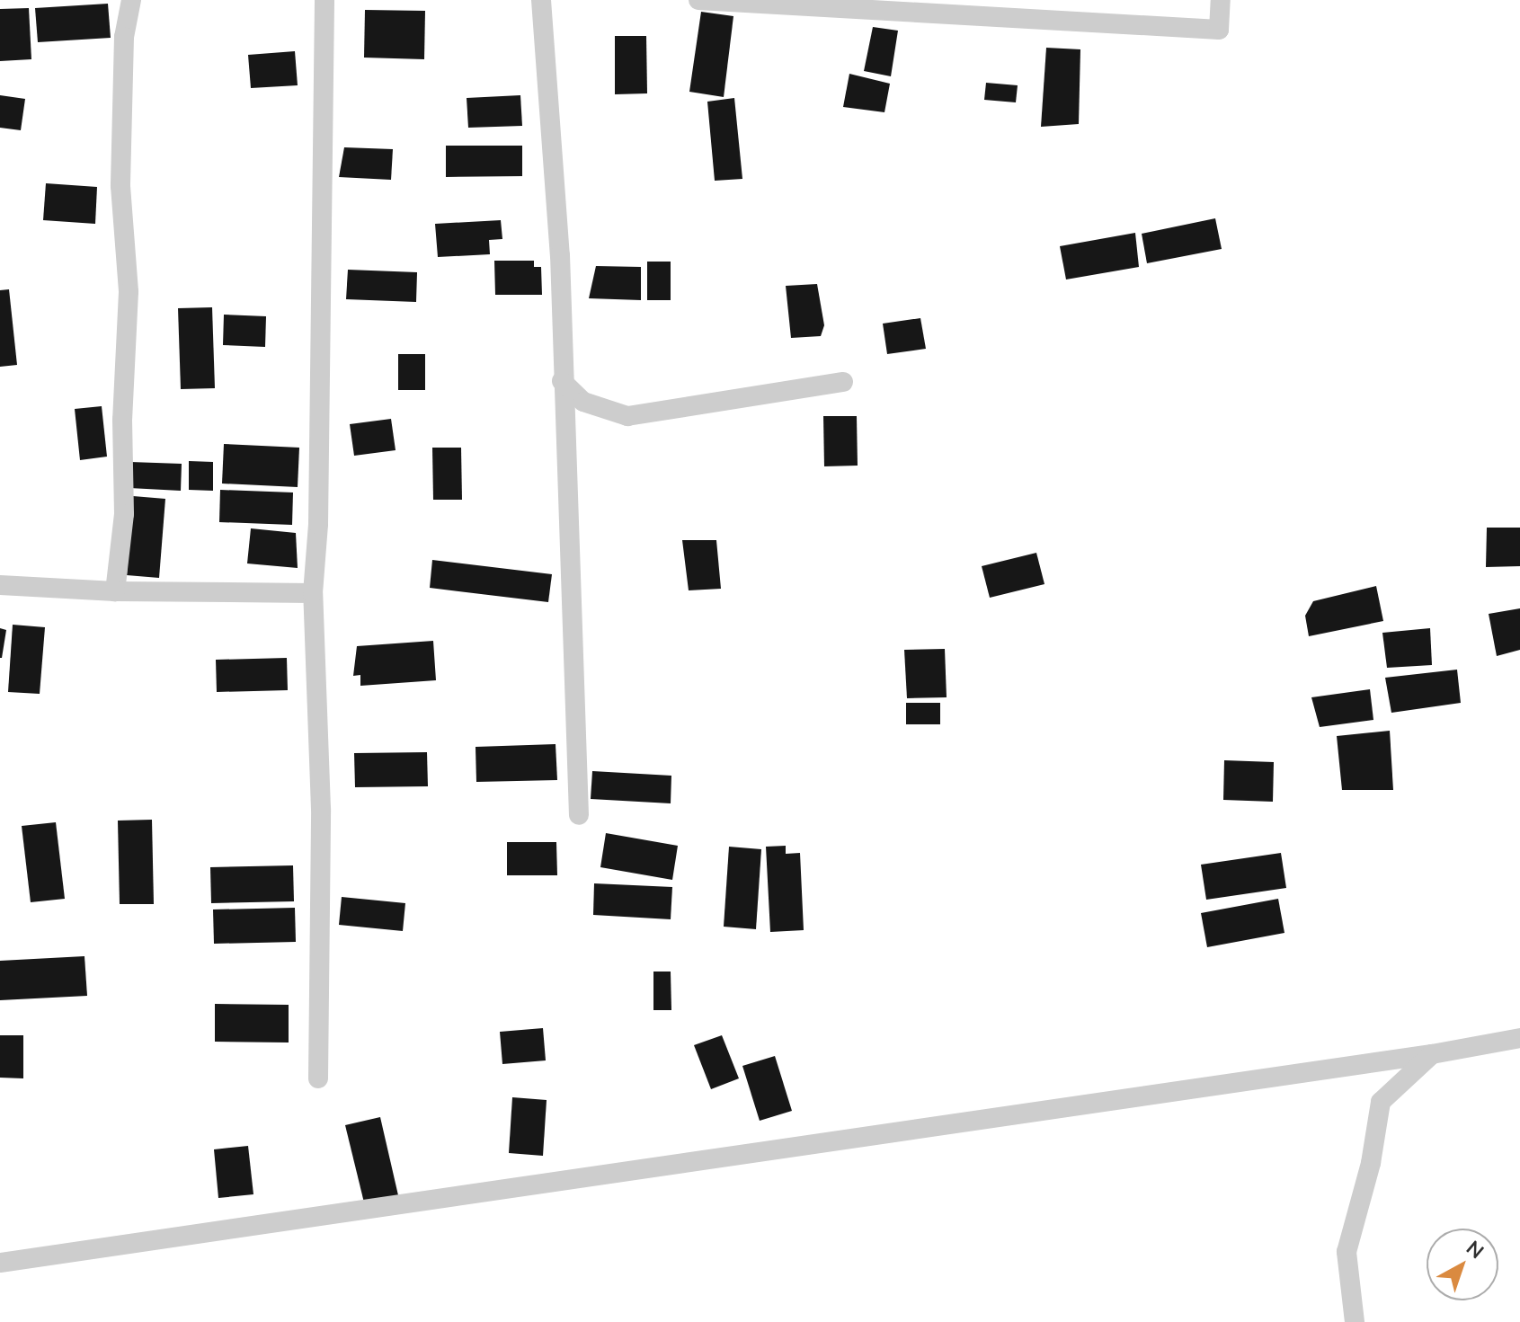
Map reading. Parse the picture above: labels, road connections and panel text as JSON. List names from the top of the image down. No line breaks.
{"north":"top right"}
